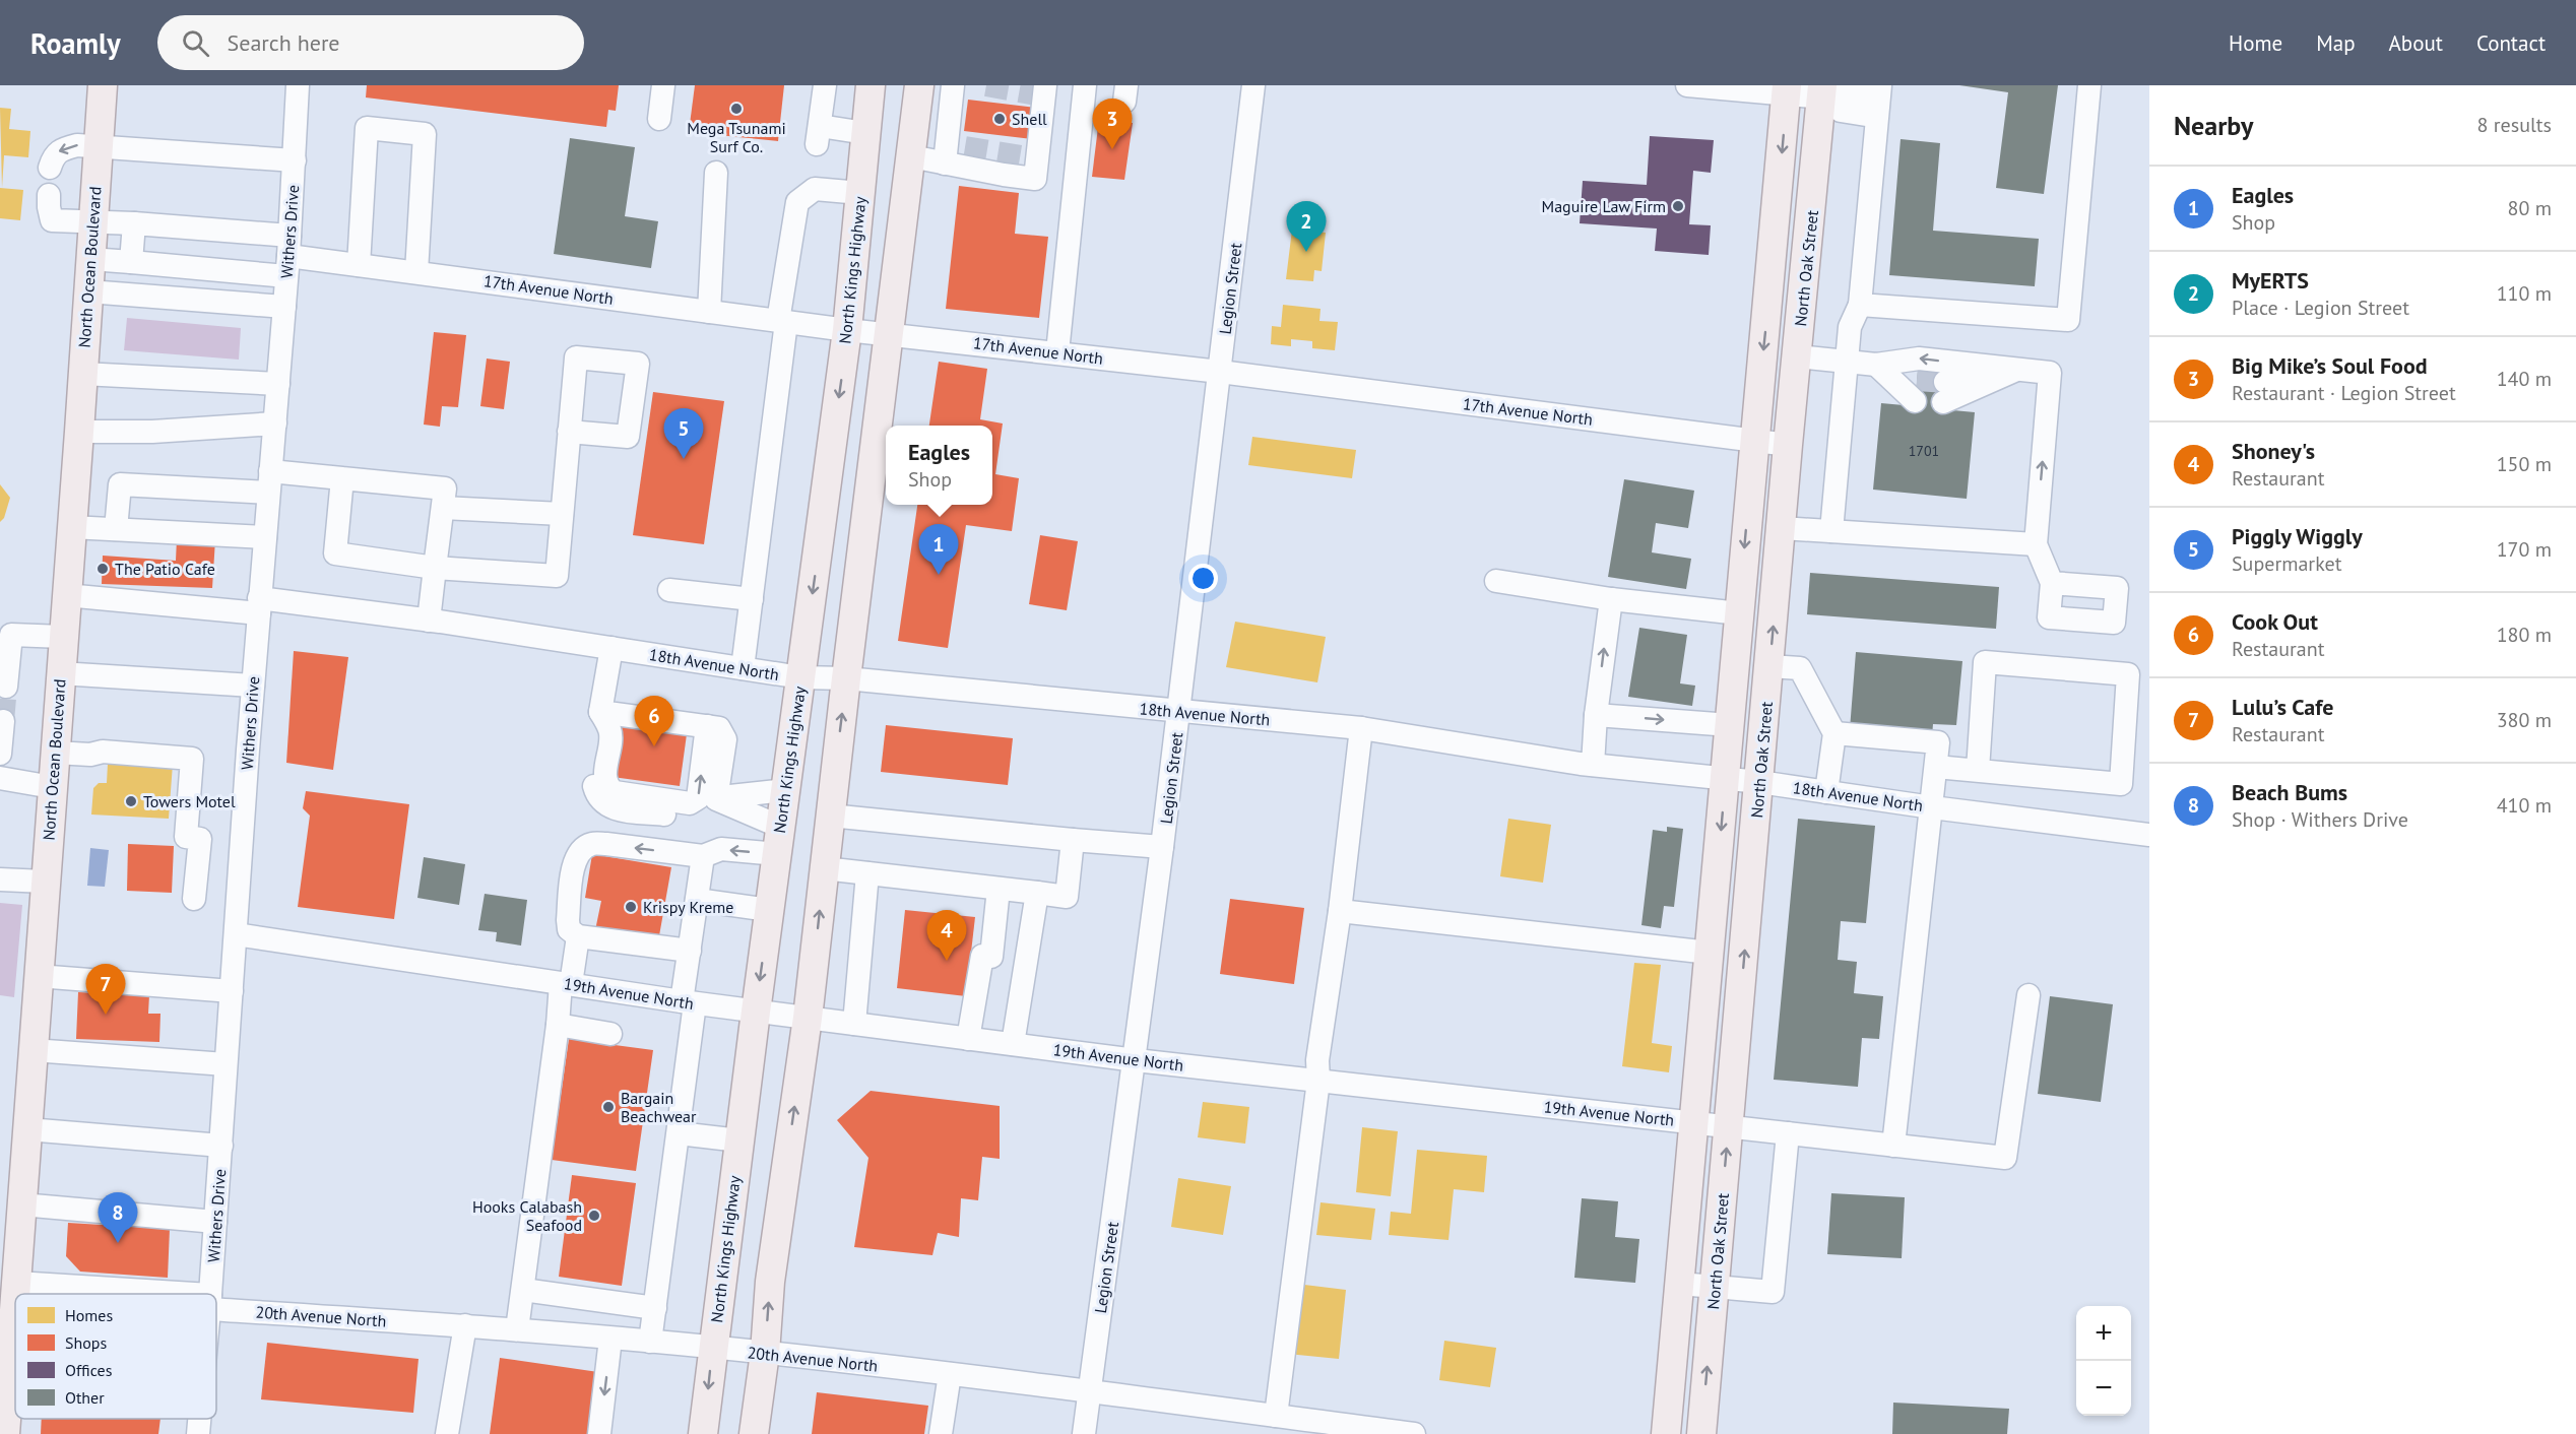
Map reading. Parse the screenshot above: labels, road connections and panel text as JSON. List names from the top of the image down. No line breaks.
{"streets":{"main road":["North Ocean Boulevard","North Oak Street","North Kings Highway"],"street":["Withers Drive","Legion Street","17th Avenue North","18th Avenue North","19th Avenue North","20th Avenue North"]},"crossings":[["Withers Drive","17th Avenue North"],["Withers Drive","18th Avenue North"],["Withers Drive","19th Avenue North"],["North Ocean Boulevard","18th Avenue North"],["North Ocean Boulevard","20th Avenue North"],["North Oak Street","17th Avenue North"],["North Oak Street","18th Avenue North"],["North Oak Street","19th Avenue North"],["North Kings Highway","17th Avenue North"],["North Kings Highway","18th Avenue North"],["North Kings Highway","19th Avenue North"],["North Kings Highway","20th Avenue North"],["Legion Street","17th Avenue North"],["Legion Street","18th Avenue North"],["Legion Street","19th Avenue North"],["Legion Street","20th Avenue North"]],"places":["Mega Tsunami Surf Co.","Shell","Maguire Law Firm","The Patio Cafe","Towers Motel","Krispy Kreme","Bargain Beachwear","Hooks Calabash Seafood"],"house_numbers":["1701"],"legend":["Homes","Shops","Offices","Other"],"page":{"header":"Roamly","search":"Search here","nav":["Home","Map","About","Contact"],"heading":["Nearby","8 results"],"pins":["3","2","5","1","6","4","7","8"],"list":[{"mark":"1","name":"Eagles","note":"Shop","value":"80 m"},{"mark":"2","name":"MyERTS","note":"Place · Legion Street","value":"110 m"},{"mark":"3","name":"Big Mike’s Soul Food","note":"Restaurant · Legion Street","value":"140 m"},{"mark":"4","name":"Shoney's","note":"Restaurant","value":"150 m"},{"mark":"5","name":"Piggly Wiggly","note":"Supermarket","value":"170 m"},{"mark":"6","name":"Cook Out","note":"Restaurant","value":"180 m"},{"mark":"7","name":"Lulu’s Cafe","note":"Restaurant","value":"380 m"},{"mark":"8","name":"Beach Bums","note":"Shop · Withers Drive","value":"410 m"}],"popup":["Eagles","Shop"],"map_buttons":["+","−"]}}
